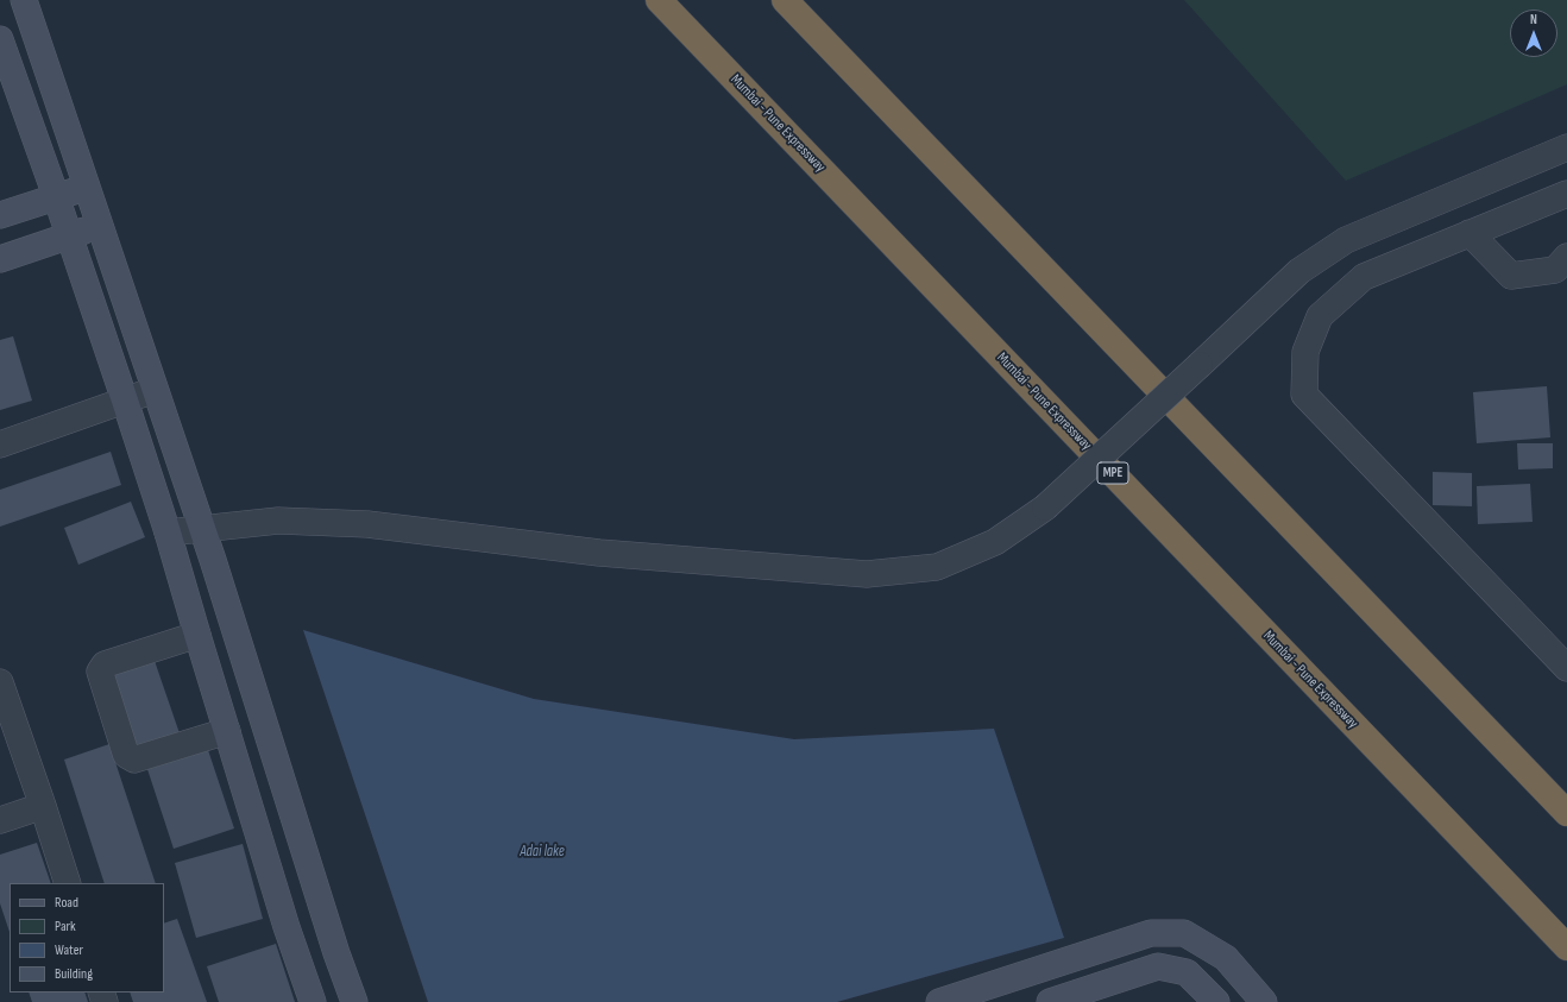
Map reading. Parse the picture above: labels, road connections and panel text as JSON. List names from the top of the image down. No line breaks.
{"streets":{"highway":["Mumbai - Pune Expressway","MPE"]},"water":["Adai lake"],"legend":["Road","Park","Water","Building"],"north":"top"}
